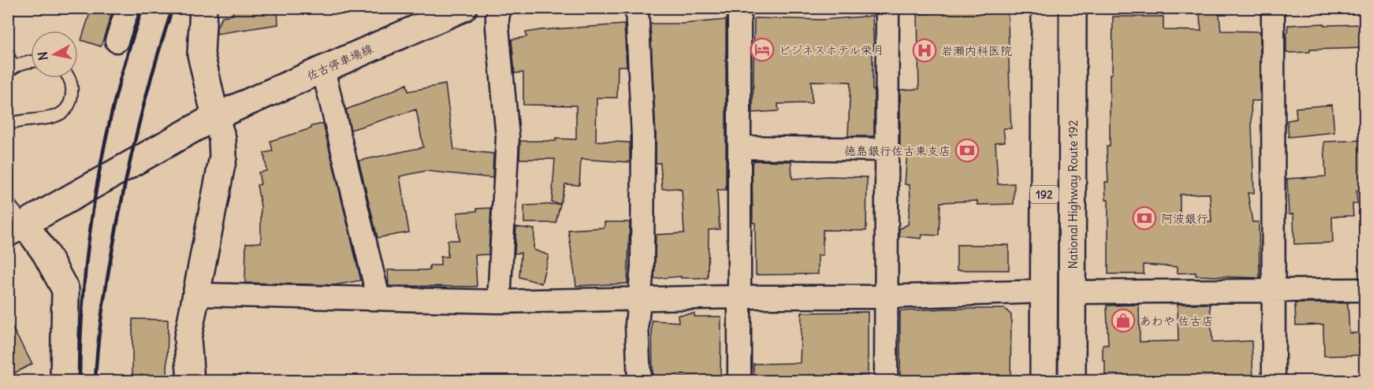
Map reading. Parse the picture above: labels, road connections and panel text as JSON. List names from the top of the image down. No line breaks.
{"streets":{"main road":["佐古停車場線","192","National Highway Route 192"]},"places":{"hotel":["ビジネスホテル栄月"],"hospital":["岩瀬内科医院"],"bank":["徳島銀行佐古東支店","阿波銀行"],"shop":["あわや 佐古店"]},"north":"left"}
